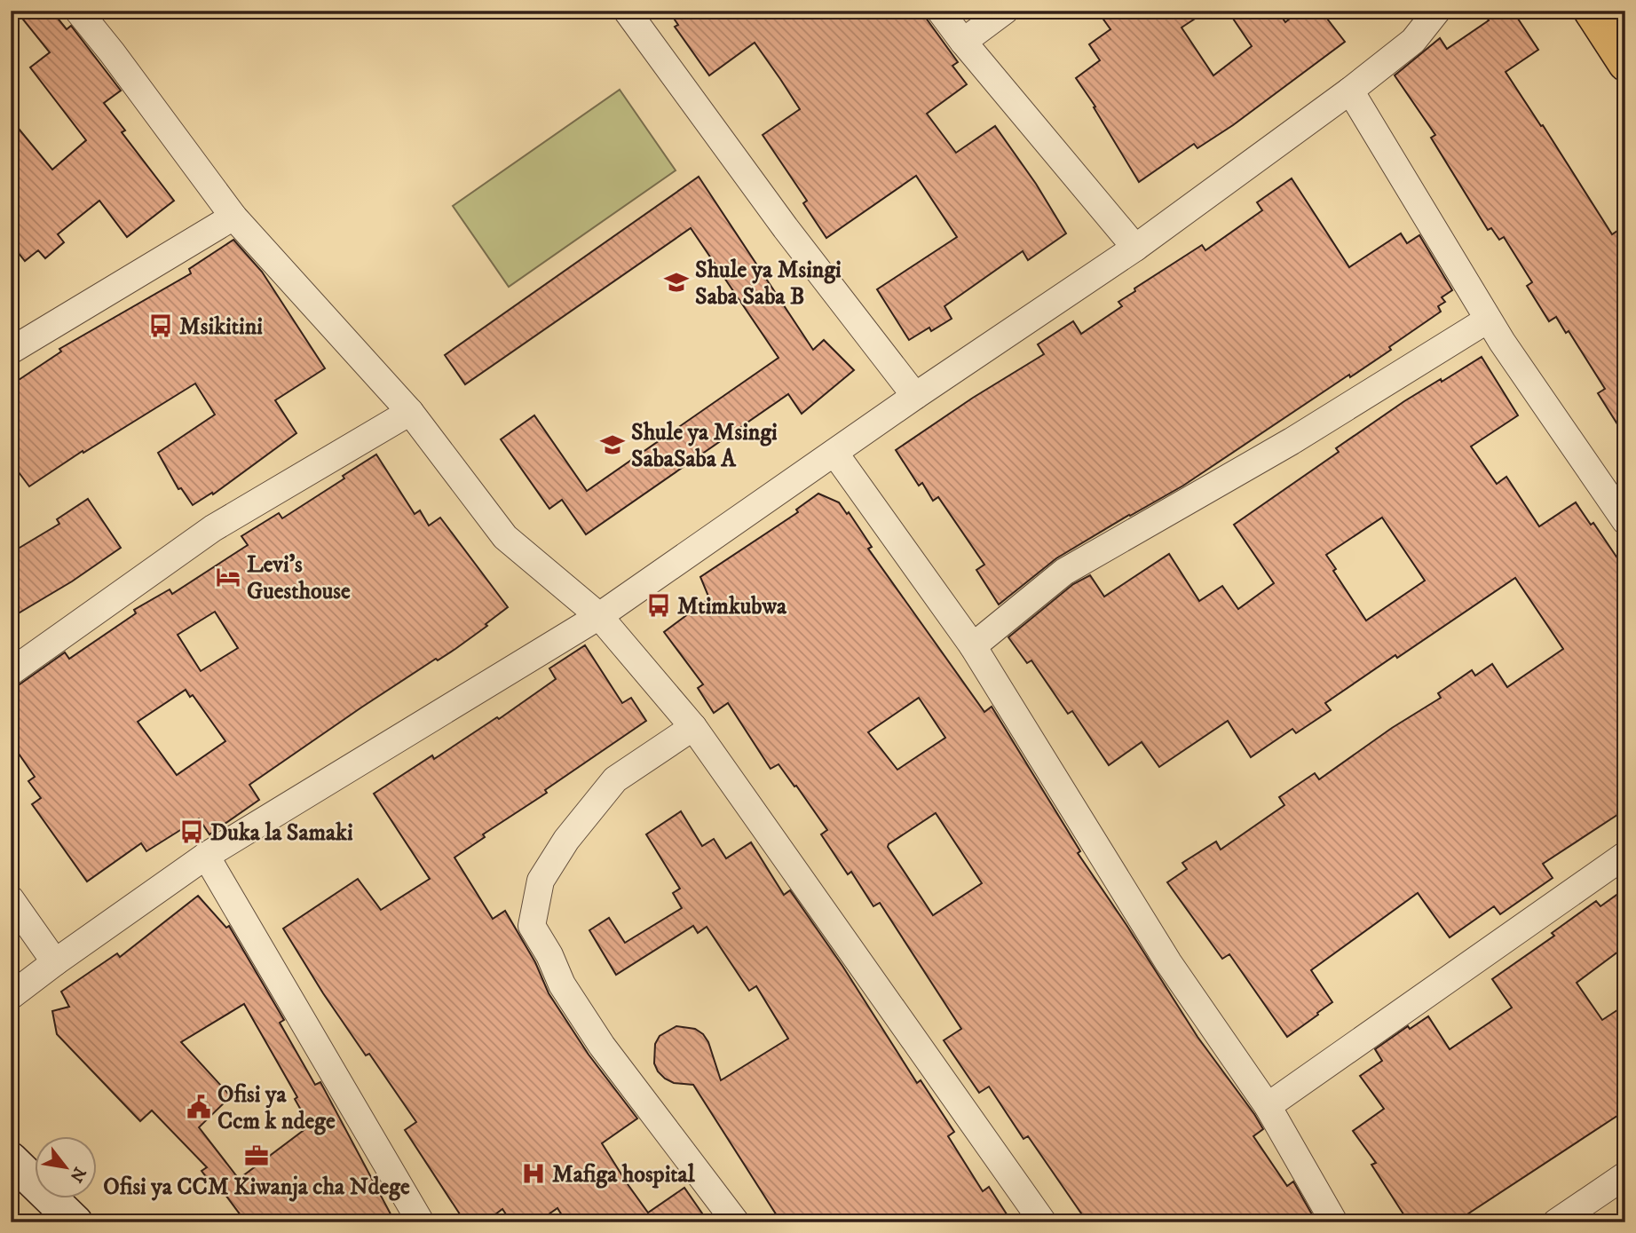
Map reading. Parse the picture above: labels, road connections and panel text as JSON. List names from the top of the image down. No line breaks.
{"places":{"school or university":["Shule ya Msingi Saba Saba B","Shule ya Msingi SabaSaba A"],"bus stop":["Msikitini","Mtimkubwa","Duka la Samaki"],"hotel":["Levi's Guesthouse"],"public building":["Ofisi ya Ccm k ndege"],"office":["Ofisi ya CCM Kiwanja cha Ndege"],"hospital":["Mafiga hospital"]},"north":"bottom right"}
